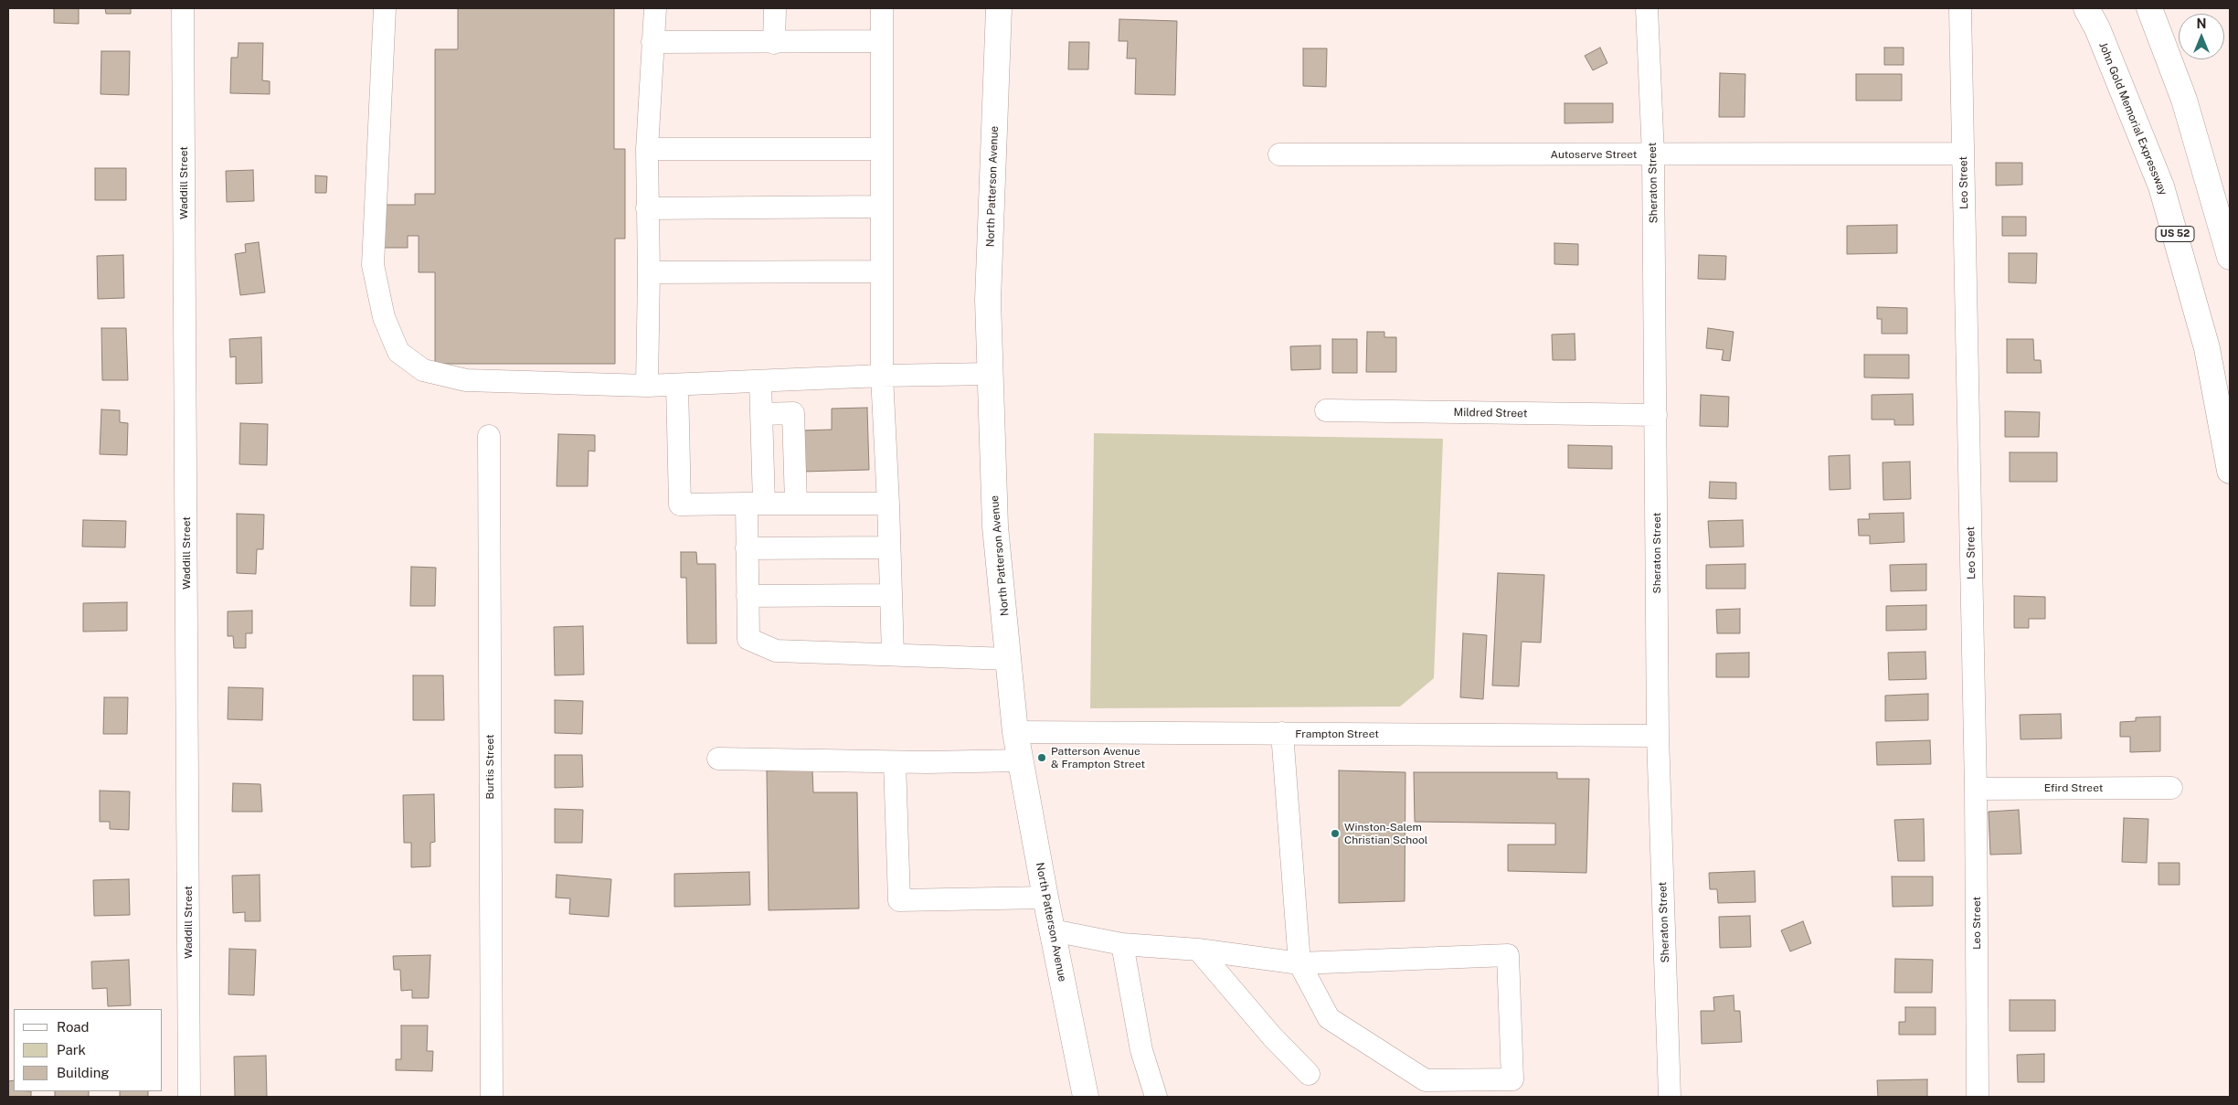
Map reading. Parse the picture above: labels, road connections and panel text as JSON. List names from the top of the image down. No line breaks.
{"streets":{"main road":["John Gold Memorial Expressway","North Patterson Avenue","US 52"],"street":["Autoserve Street","Waddill Street","Sheraton Street","Leo Street","Mildred Street","Frampton Street","Burtis Street","Efird Street"]},"crossings":[["Autoserve Street","Sheraton Street"],["Autoserve Street","Leo Street"],["Sheraton Street","Mildred Street"],["Sheraton Street","Frampton Street"],["Leo Street","Efird Street"],["North Patterson Avenue","Frampton Street"]],"places":["Patterson Avenue & Frampton Street","Winston-Salem Christian School"],"legend":["Road","Park","Building"],"north":"top"}
